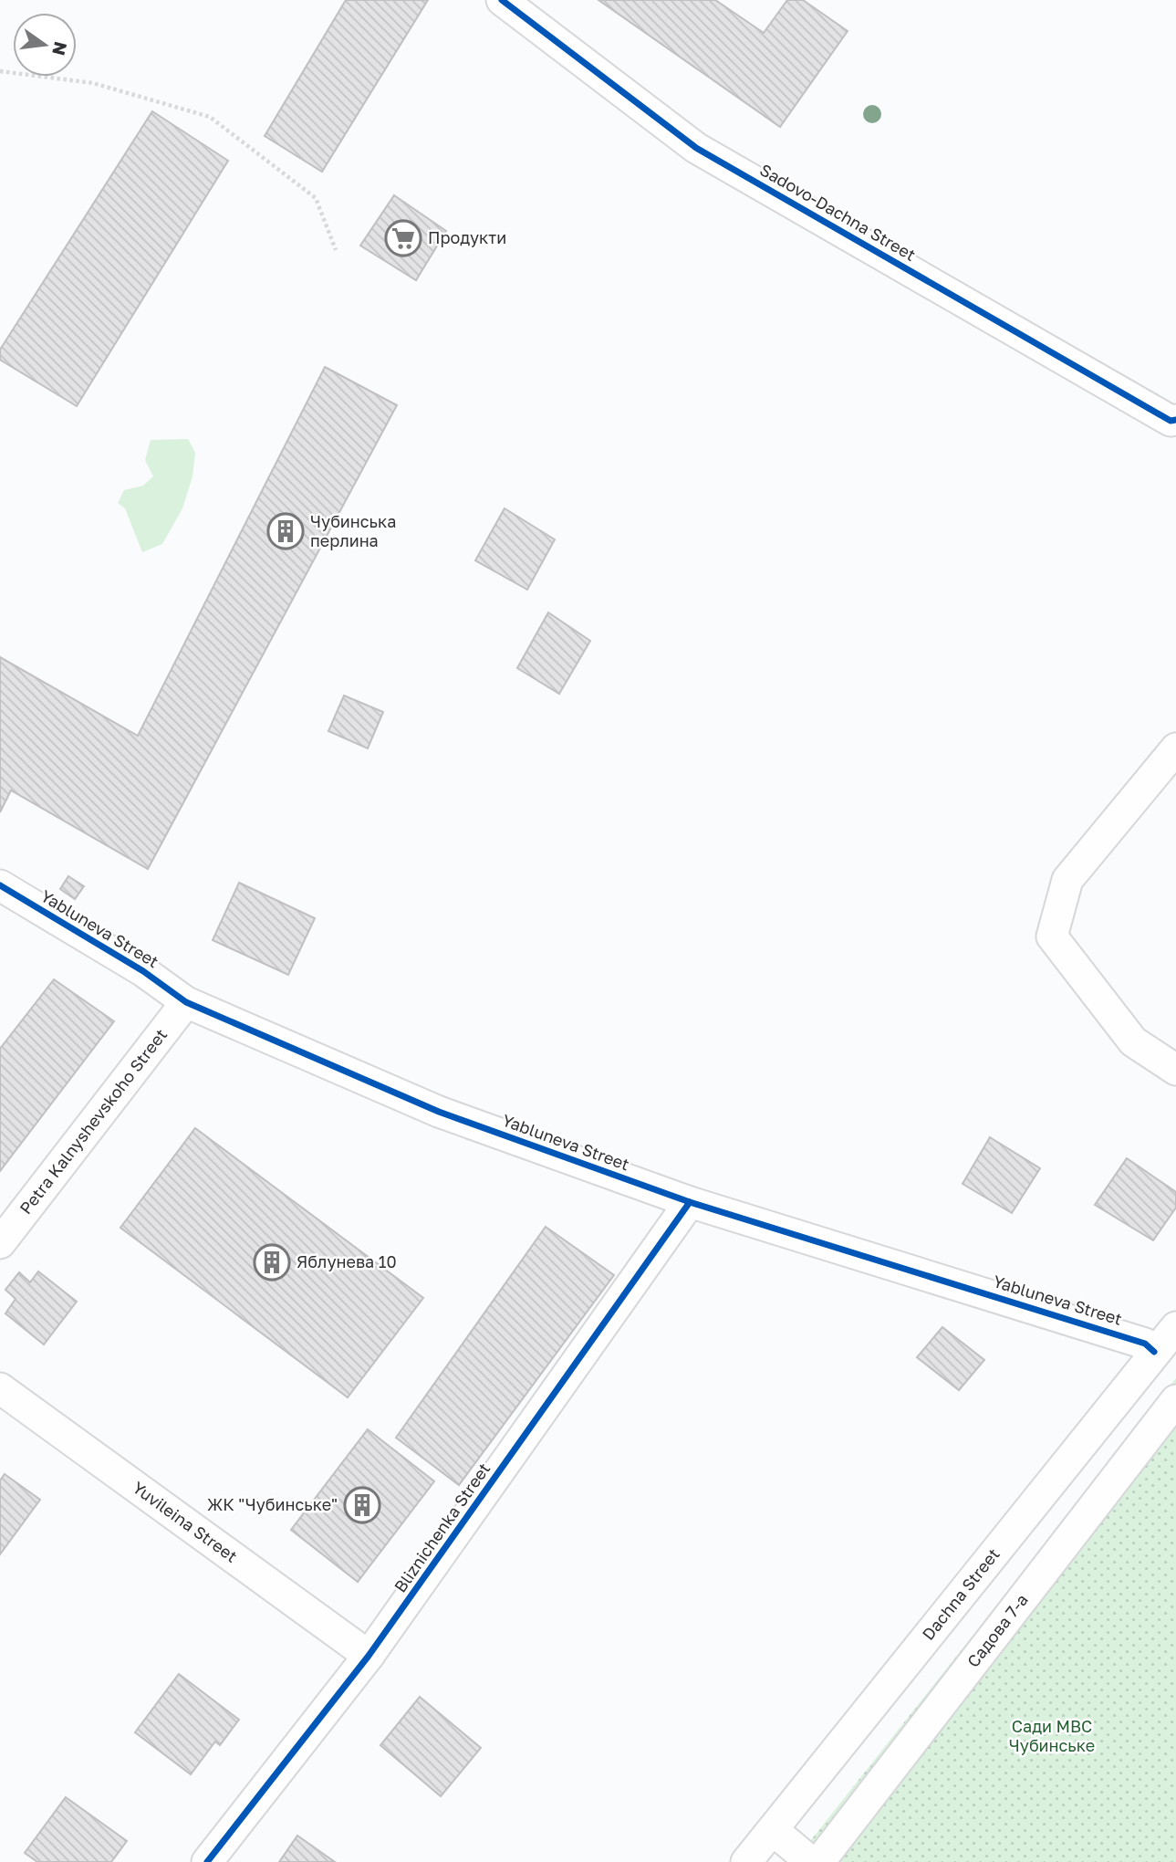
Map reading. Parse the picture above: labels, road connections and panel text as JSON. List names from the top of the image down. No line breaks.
{"streets":{"street":["Sadovo-Dachna Street","Yabluneva Street","Petra Kalnyshevskoho Street","Yuvileina Street","Bliznichenka Street","Dachna Street","Садова 7-а"]},"crossings":[["Yabluneva Street","Petra Kalnyshevskoho Street"],["Yabluneva Street","Bliznichenka Street"],["Yabluneva Street","Dachna Street"],["Yuvileina Street","Bliznichenka Street"]],"parks":["Сади МВС Чубинське"],"places":{"supermarket":["Продукти"],"building":["Чубинська перлина","Яблунева 10","ЖК \"Чубинське\""]},"north":"right"}
